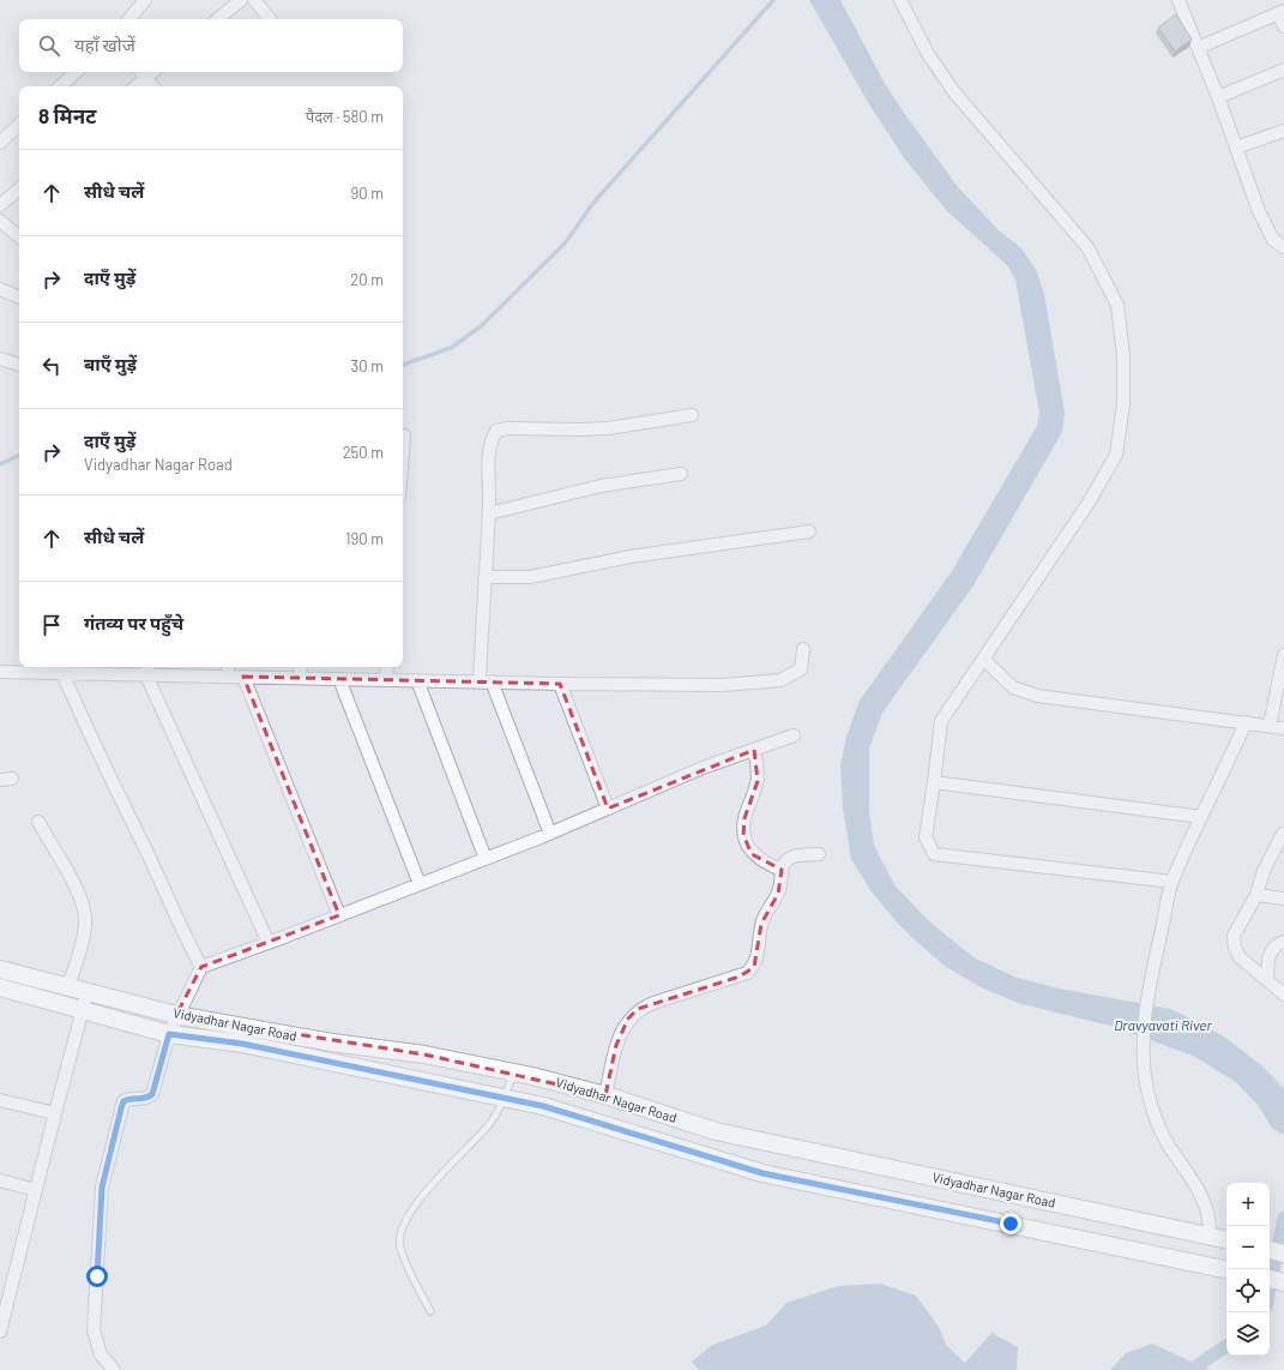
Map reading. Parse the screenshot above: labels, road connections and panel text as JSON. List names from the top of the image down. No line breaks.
{"streets":{"main road":["Vidyadhar Nagar Road"]},"water":["Dravyavati River"],"page":{"search":"यहाँ खोजें","heading":["8 मिनट","पैदल · 580 m"],"list":[["सीधे चलें","90 m"],["दाएँ मुड़ें","20 m"],["बाएँ मुड़ें","30 m"],["दाएँ मुड़ें","Vidyadhar Nagar Road","250 m"],["सीधे चलें","190 m"],"गंतव्य पर पहुँचे"],"map_buttons":["+","−"]}}
